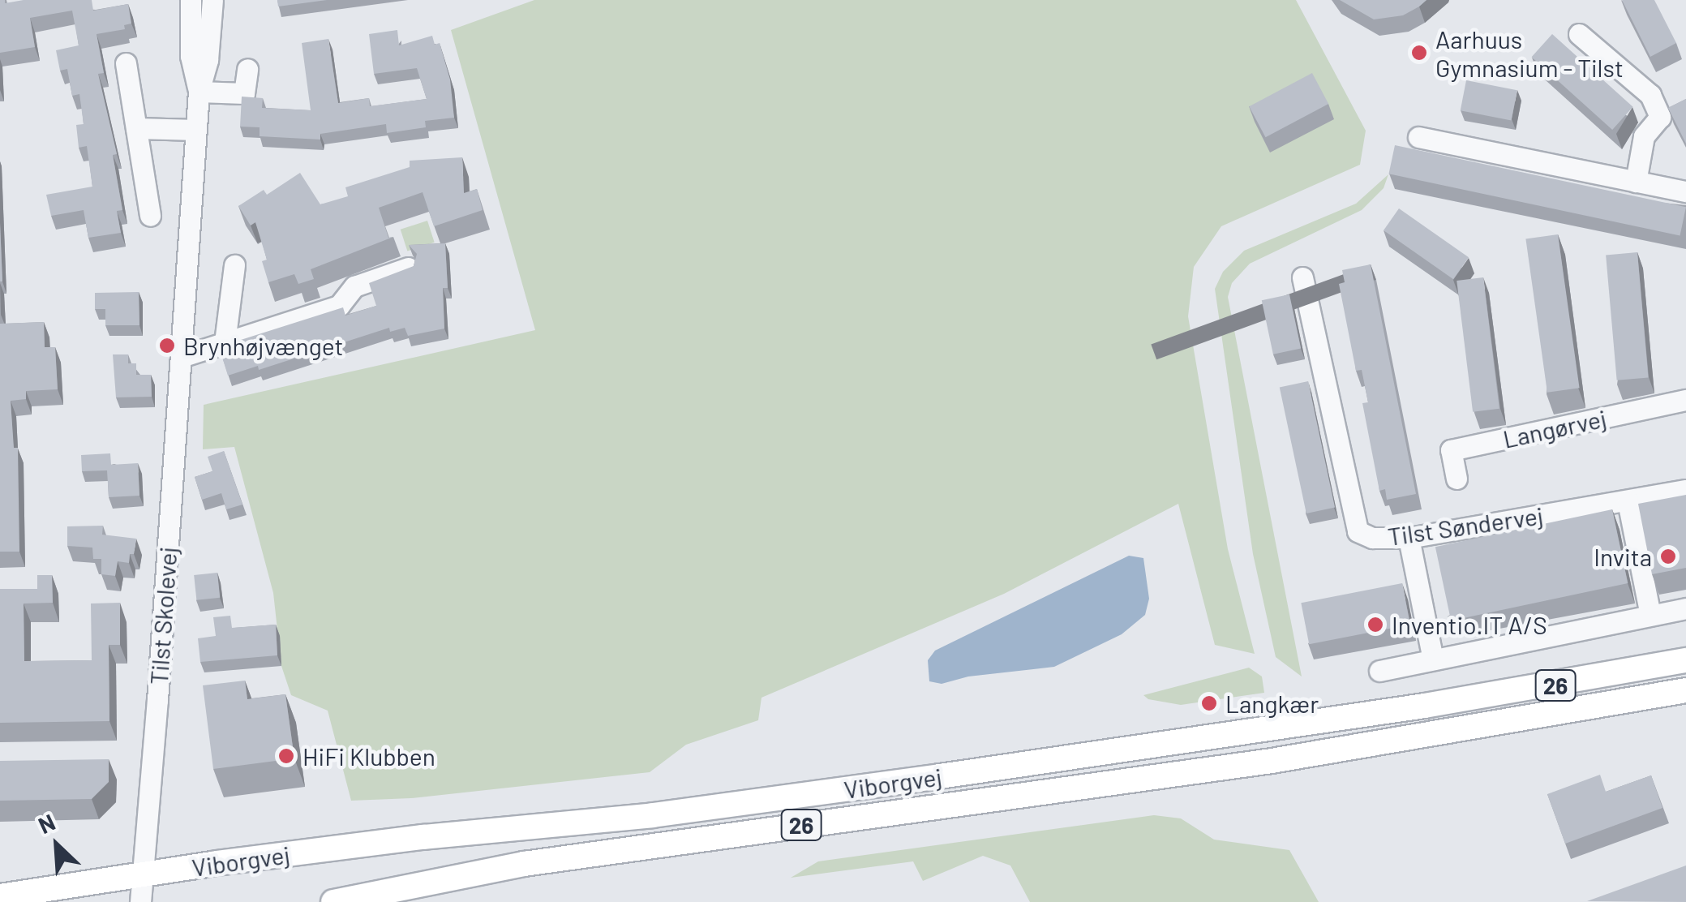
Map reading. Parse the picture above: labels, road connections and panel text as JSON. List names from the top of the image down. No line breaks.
{"streets":{"main road":["26","Viborgvej"],"street":["Langørvej","Tilst Søndervej","Tilst Skolevej"]},"crossings":[["Tilst Skolevej","Viborgvej"]],"places":["Aarhuus Gymnasium - Tilst","Brynhøjvænget","Invita","Inventio.IT A/S","Langkær","HiFi Klubben"],"north":"top left"}
